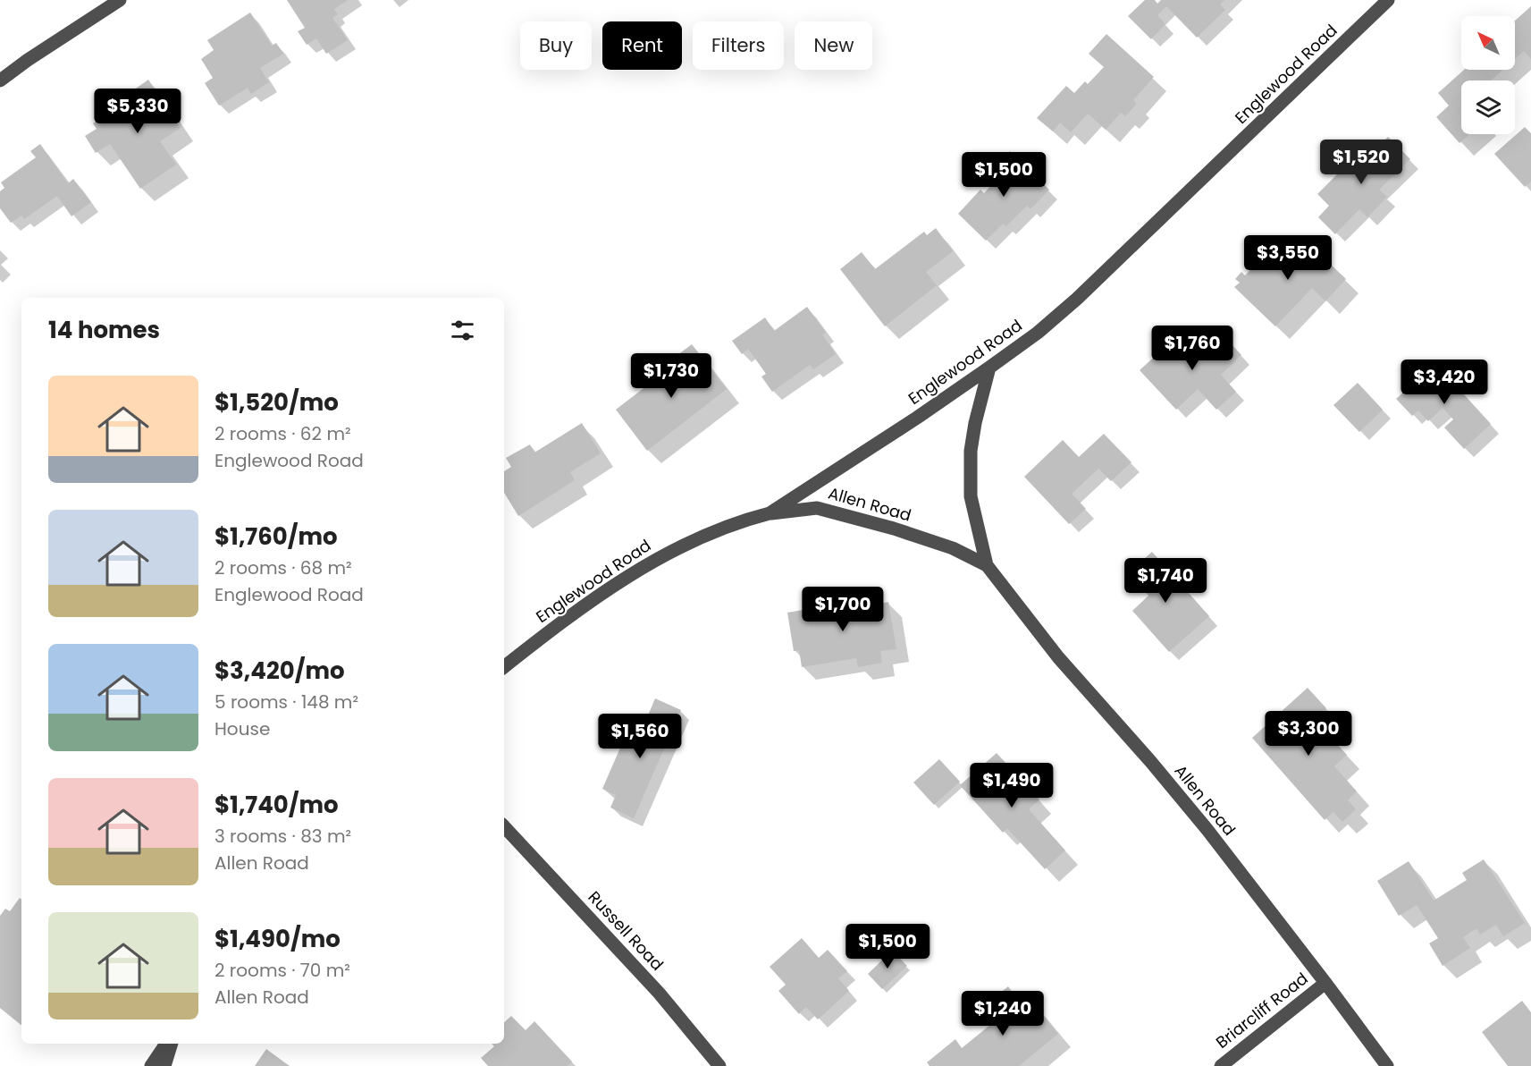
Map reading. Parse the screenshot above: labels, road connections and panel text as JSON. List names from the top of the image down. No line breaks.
{"streets":{"street":["Englewood Road","Allen Road","Russell Road","Briarcliff Road"]},"crossings":[["Englewood Road","Allen Road"],["Allen Road","Briarcliff Road"]],"north":"top left","page":{"chip":["Buy","Rent","Filters","New"],"price":["$5,330","$1,520","$1,500","$3,550","$1,760","$1,730","$3,420","$1,740","$1,700","$3,300","$1,560","$1,490","$1,500","$1,240"],"heading":"14 homes","list":[{"name":"$1,520/mo","note":"2 rooms · 62 m² · Englewood Road"},{"name":"$1,760/mo","note":"2 rooms · 68 m² · Englewood Road"},{"name":"$3,420/mo","note":"5 rooms · 148 m² · House"},{"name":"$1,740/mo","note":"3 rooms · 83 m² · Allen Road"},{"name":"$1,490/mo","note":"2 rooms · 70 m² · Allen Road"}]}}
